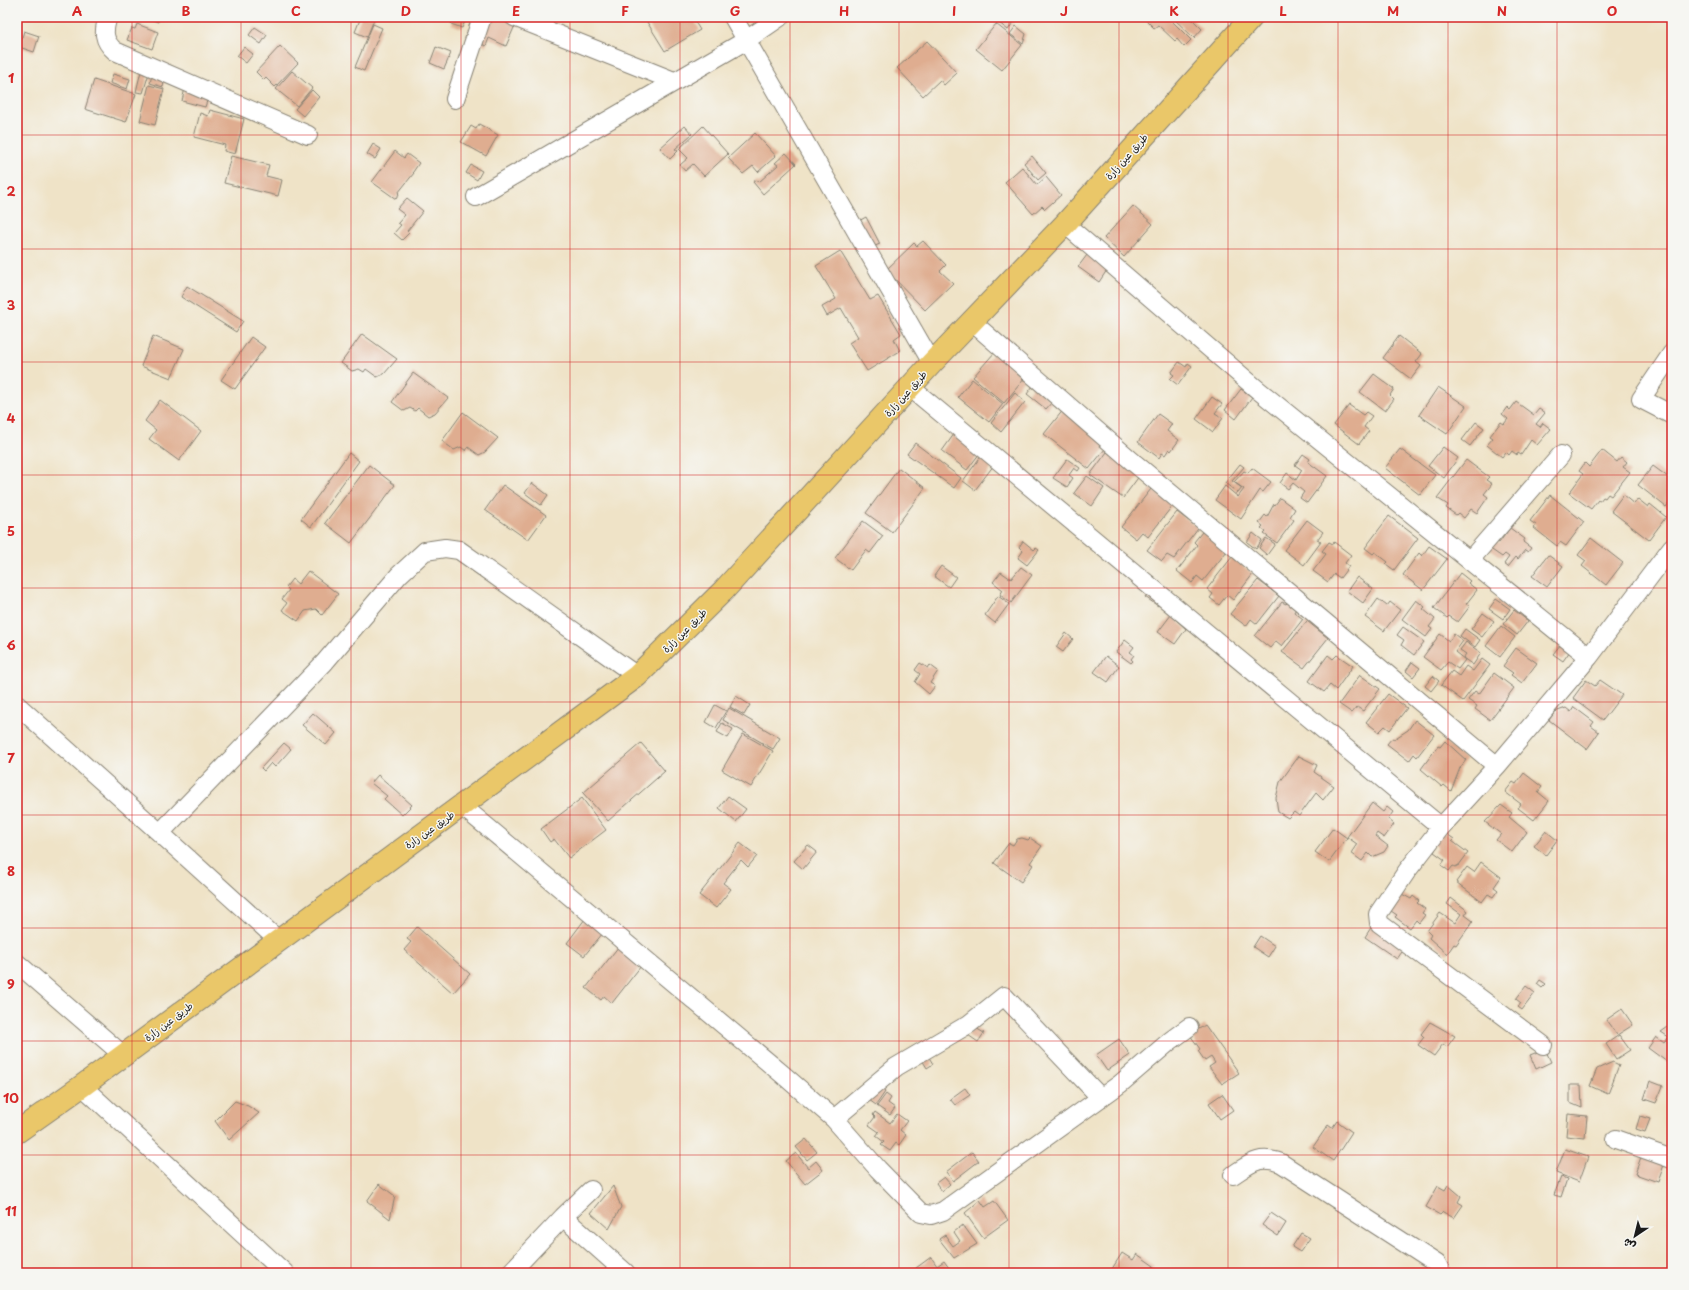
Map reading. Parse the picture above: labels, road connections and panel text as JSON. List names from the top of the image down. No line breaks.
{"streets":{"main road":["طريق عين زارة"]},"north":"bottom left","grid":{"columns":["A","B","C","D","E","F","G","H","I","J","K","L","M","N","O"],"rows":["1","2","3","4","5","6","7","8","9","10","11"]}}
